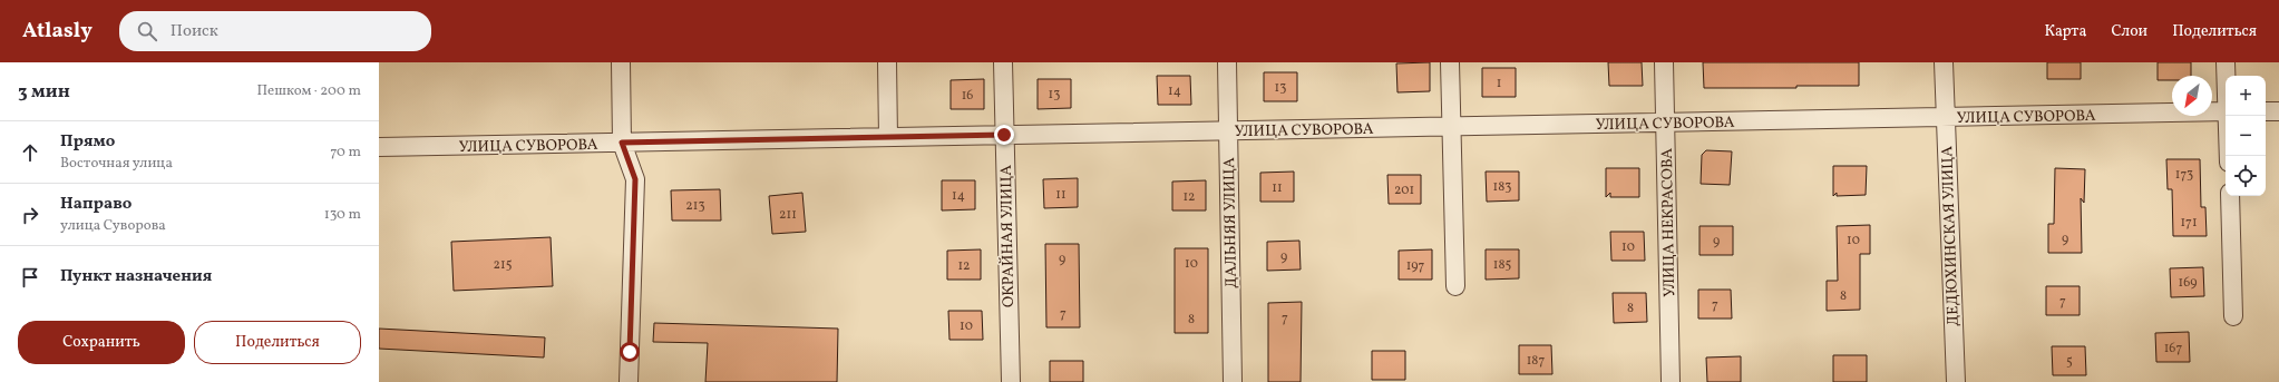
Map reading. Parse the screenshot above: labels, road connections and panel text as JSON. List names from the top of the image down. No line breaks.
{"streets":{"street":["УЛИЦА СУВОРОВА","ДАЛЬНЯЯ УЛИЦА","УЛИЦА НЕКРАСОВА","ОКРАЙНАЯ УЛИЦА","ДЕДЮХИНСКАЯ УЛИЦА"]},"crossings":[["УЛИЦА СУВОРОВА","ДАЛЬНЯЯ УЛИЦА"],["УЛИЦА СУВОРОВА","УЛИЦА НЕКРАСОВА"],["УЛИЦА СУВОРОВА","ОКРАЙНАЯ УЛИЦА"],["УЛИЦА СУВОРОВА","ДЕДЮХИНСКАЯ УЛИЦА"]],"house_numbers":["1","13","14","13","16","173","183","11","201","11","14","12","213","211","171","9","10","9","10","9","9","10","215","185","12","197","169","8","7","7","8","7","7","8","10","167","187","5"],"north":"bottom left","page":{"header":"Atlasly","search":"Поиск","nav":["Карта","Слои","Поделиться"],"heading":["3 мин","Пешком · 200 m"],"map_buttons":["+","−"],"list":[["Прямо","Восточная улица","70 m"],["Направо","улица Суворова","130 m"],"Пункт назначения"],"buttons":["Сохранить","Поделиться"]}}
